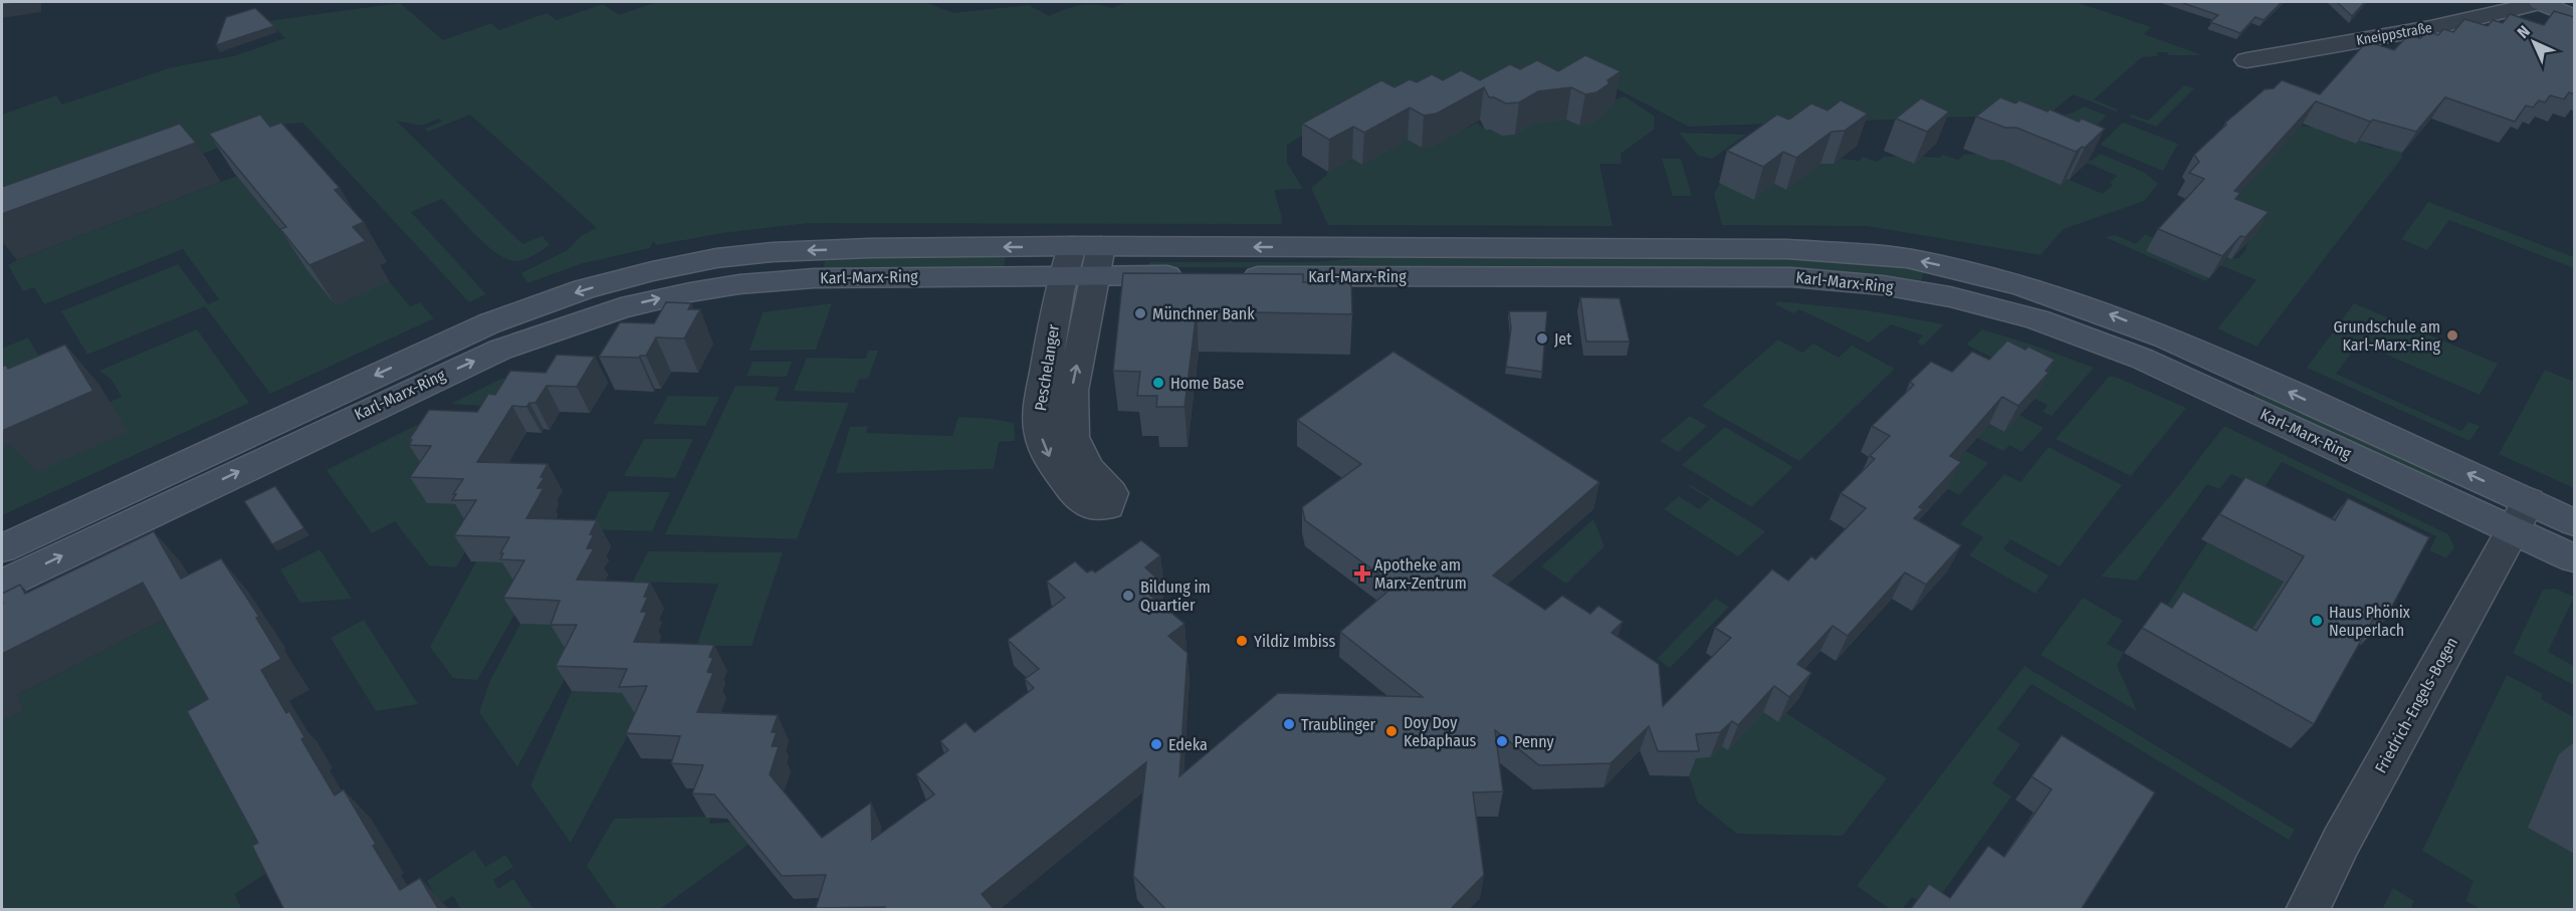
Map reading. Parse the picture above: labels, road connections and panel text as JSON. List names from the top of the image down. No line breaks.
{"streets":{"main road":["Karl-Marx-Ring"],"street":["Kneippstraße","Peschelanger","Friedrich-Engels-Bogen"]},"crossings":[["Karl-Marx-Ring","Peschelanger"],["Karl-Marx-Ring","Friedrich-Engels-Bogen"]],"places":{"other":["Münchner Bank","Grundschule am Karl-Marx-Ring","Jet","Home Base","Bildung im Quartier","Haus Phönix Neuperlach","Yildiz Imbiss","Traublinger","Doy Doy Kebaphaus","Penny","Edeka"],"health":["Apotheke am Marx-Zentrum"]},"north":"top left"}
